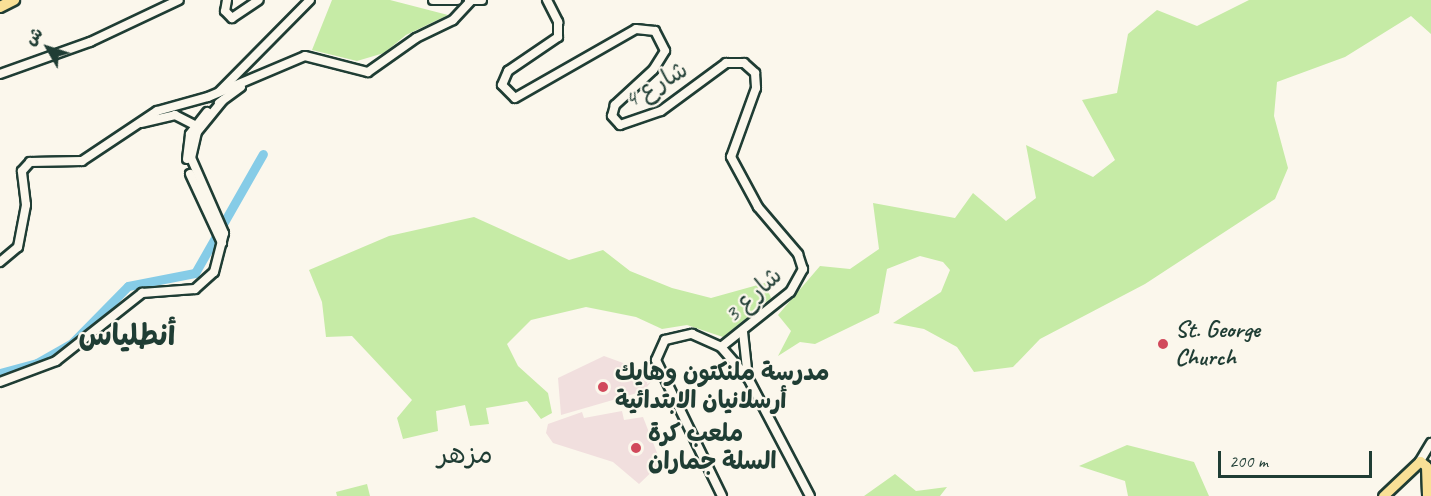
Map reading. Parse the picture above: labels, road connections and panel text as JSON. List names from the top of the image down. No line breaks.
{"streets":{"street":["شارع 4","شارع 3"]},"crossings":[["شارع 4","شارع 3"]],"districts":["أنطلياس","مزهر"],"places":["St. George Church","مدرسة ملنكتون وهايك أرسلانيان الابتدائية","ملعب كرة السلة جماران"],"scale_bar":"200 m","north":"top left"}
